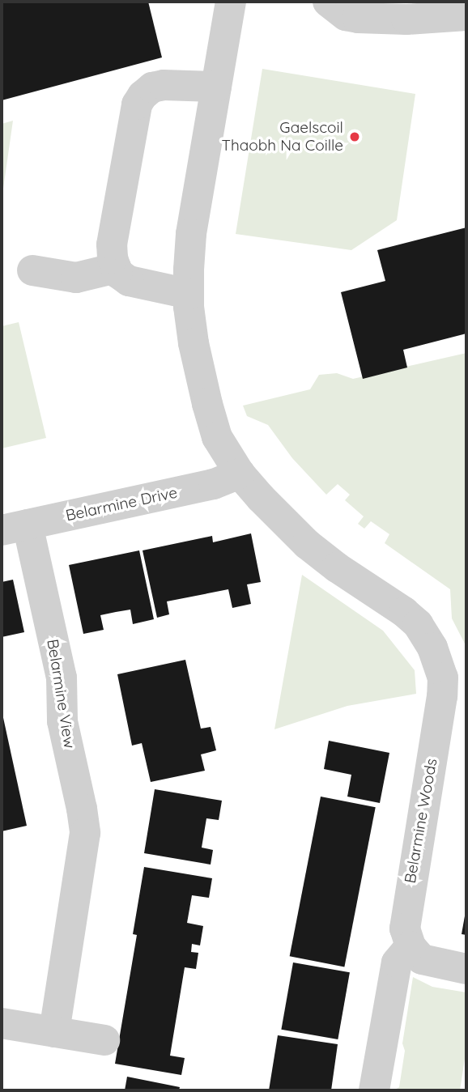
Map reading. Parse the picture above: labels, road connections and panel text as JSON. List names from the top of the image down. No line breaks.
{"streets":{"street":["Belarmine Drive","Belarmine View","Belarmine Woods"]},"crossings":[["Belarmine Drive","Belarmine View"],["Belarmine Drive","Belarmine Woods"]],"places":["Gaelscoil Thaobh Na Coille"]}
